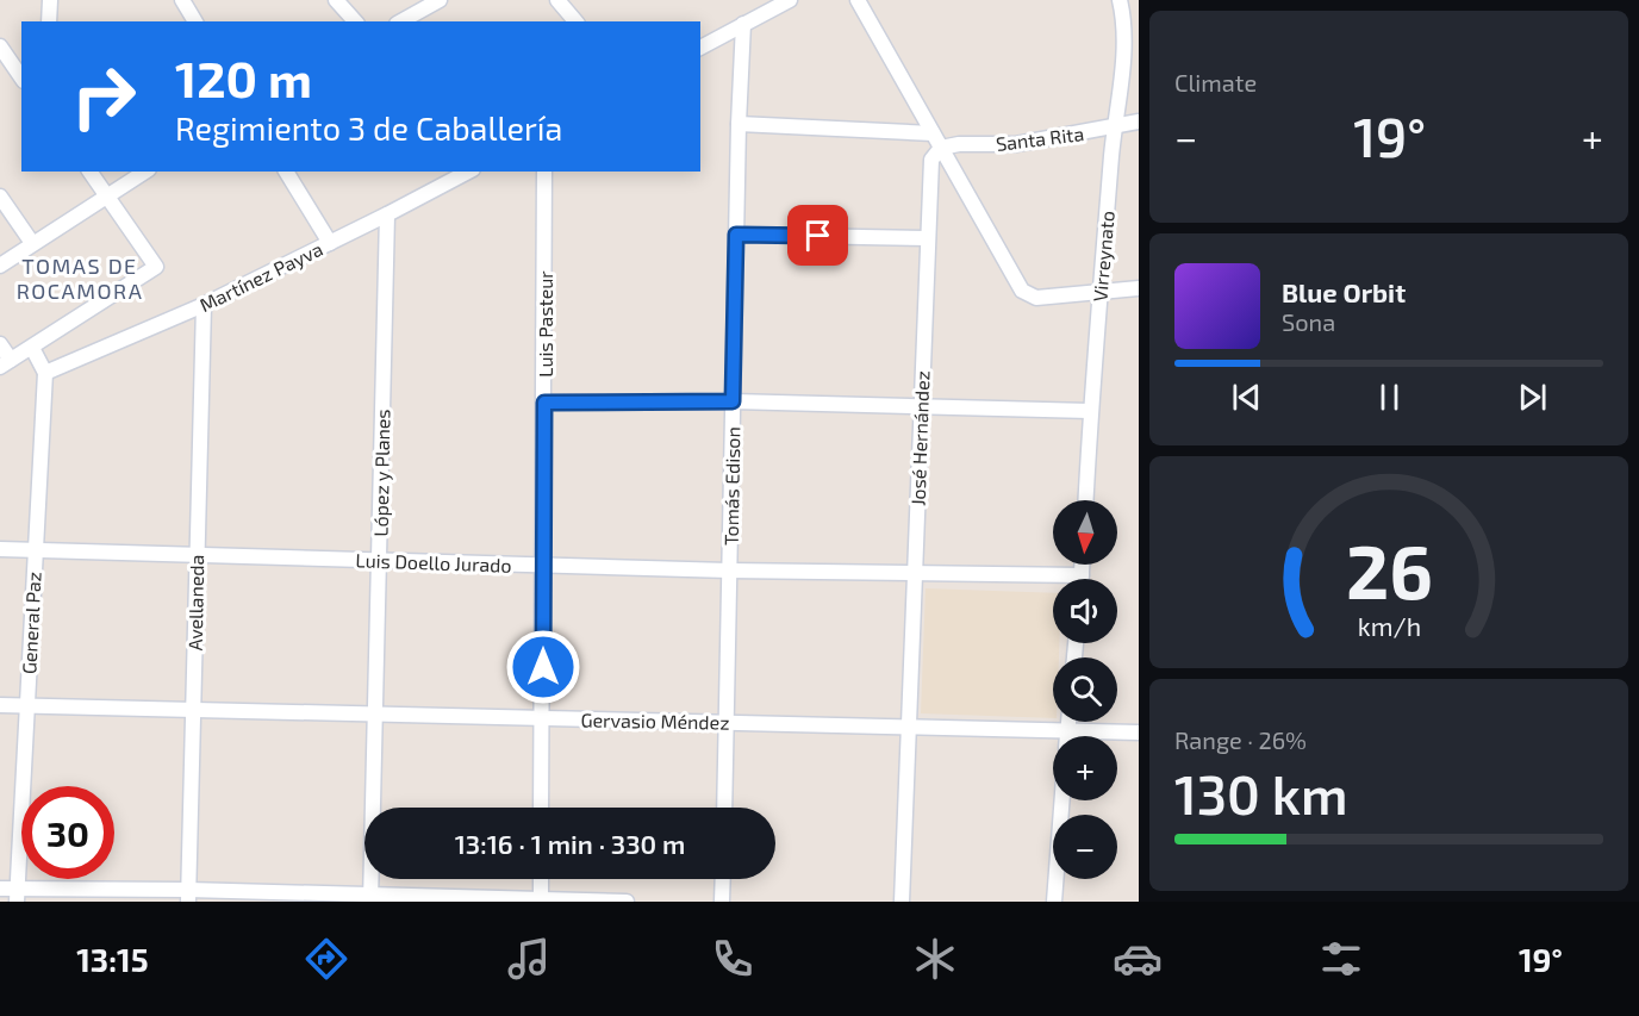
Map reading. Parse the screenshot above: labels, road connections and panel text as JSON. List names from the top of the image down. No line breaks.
{"streets":{"street":["Santa Rita","Virreynato","Martínez Payva","Luis Pasteur","José Hernández","López y Planes","Tomás Edison","Luis Doello Jurado","Avellaneda","General Paz","Gervasio Méndez"]},"crossings":[["Santa Rita","Virreynato"],["Santa Rita","José Hernández"],["Martínez Payva","López y Planes"],["Martínez Payva","Avellaneda"],["Martínez Payva","General Paz"],["Luis Pasteur","Luis Doello Jurado"],["Luis Pasteur","Gervasio Méndez"],["José Hernández","Luis Doello Jurado"],["José Hernández","Gervasio Méndez"],["López y Planes","Luis Doello Jurado"],["López y Planes","Gervasio Méndez"],["Tomás Edison","Luis Doello Jurado"],["Tomás Edison","Gervasio Méndez"],["Luis Doello Jurado","Avellaneda"],["Luis Doello Jurado","General Paz"],["Avellaneda","Gervasio Méndez"],["General Paz","Gervasio Méndez"]],"districts":["TOMAS DE ROCAMORA"],"north":"bottom","page":{"tile":["Climate",["Range · 26%","130 km"]],"turn":["120 m","Regimiento 3 de Caballería"],"heat":["−","19°","+"],"song":["Blue Orbit","Sona"],"map_buttons":["+","−"],"limit":"30","trip":"13:16 · 1 min · 330 m","tabs":["13:15","19°"],"gauge":["26","km/h"]}}
